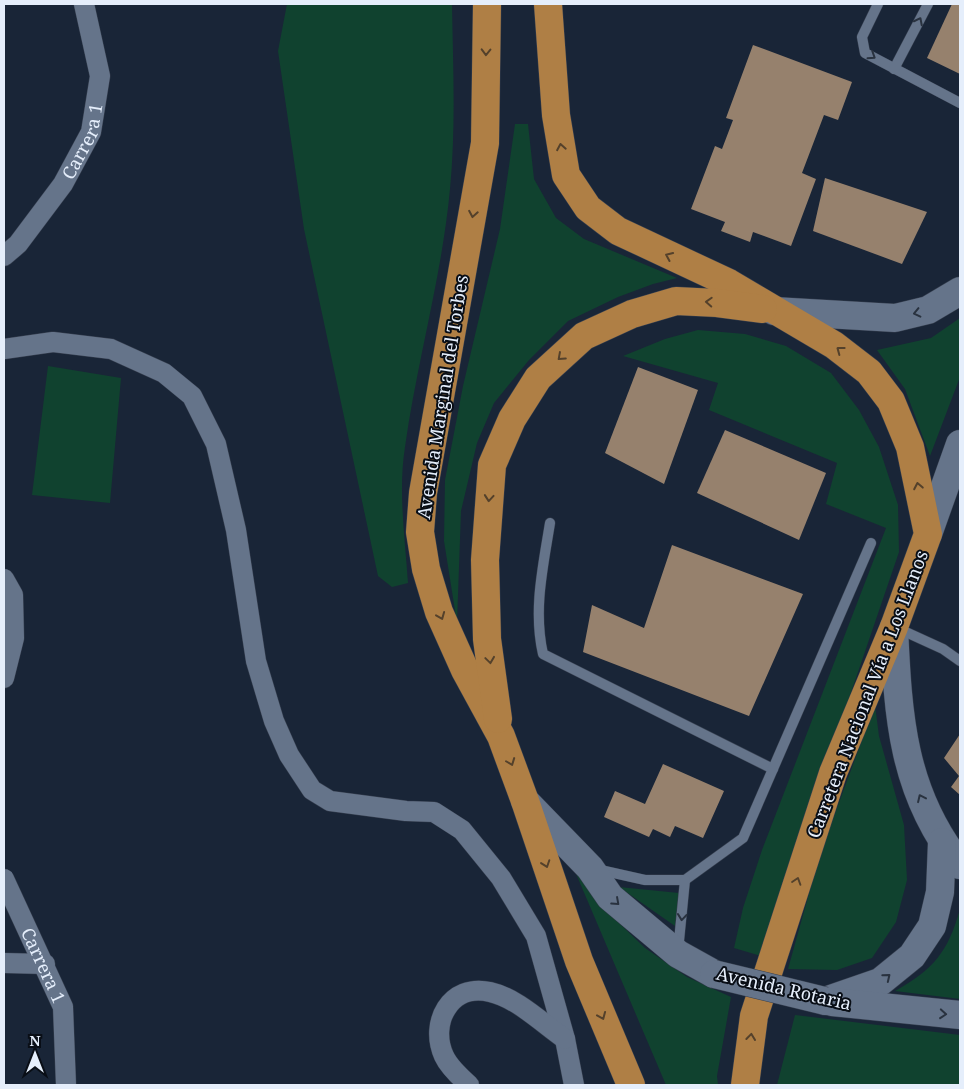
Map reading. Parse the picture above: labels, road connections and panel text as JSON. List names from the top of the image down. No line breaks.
{"streets":{"highway":["Avenida Marginal del Torbes","Carretera Nacional Vía a Los Llanos"],"main road":["Avenida Rotaria"],"street":["Carrera 1"]},"crossings":[["Avenida Marginal del Torbes","Avenida Rotaria"]],"one_way":["Avenida Marginal del Torbes","Carretera Nacional Vía a Los Llanos","Avenida Rotaria"],"north":"top"}
